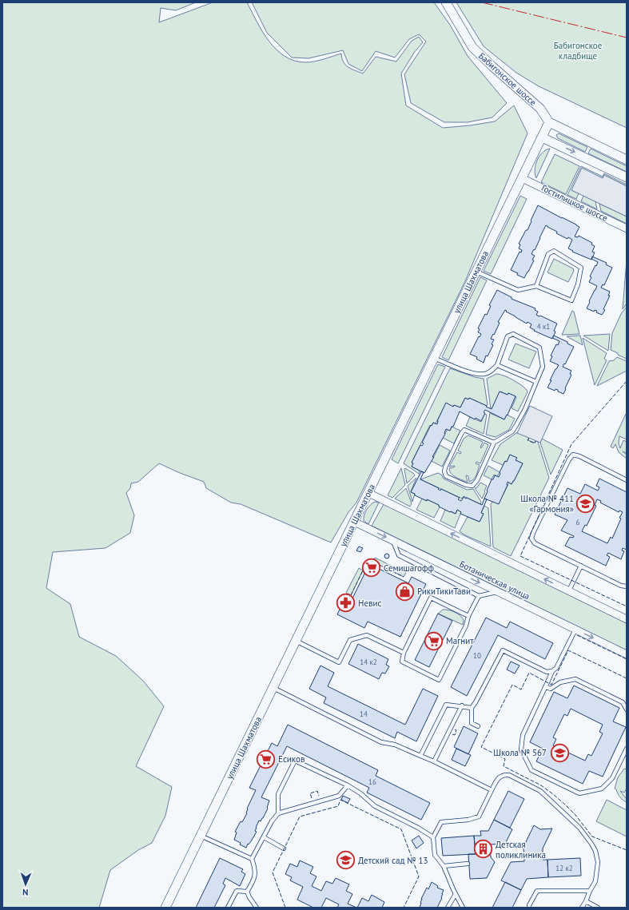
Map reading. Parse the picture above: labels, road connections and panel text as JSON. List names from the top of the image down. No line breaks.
{"streets":{"street":["Бабигонское шоссе","Гостилицкое шоссе","улица Шахматова","Ботаническая улица"]},"crossings":[["Бабигонское шоссе","улица Шахматова"],["Гостилицкое шоссе","улица Шахматова"],["улица Шахматова","Ботаническая улица"]],"parks":["Бабигонское кладбище"],"places":{"school or university":["Школа № 411 «Гармония»","Школа № 567","Детский сад № 13"],"supermarket":["Семишагофф","Магнит","Есиков"],"shop":["РикиТикиТави"],"pharmacy":["Невис"],"building":["Детская поликлиника"]},"house_numbers":["4 к1","6","10","14 к2","14","16","12 к2"],"north":"bottom"}
